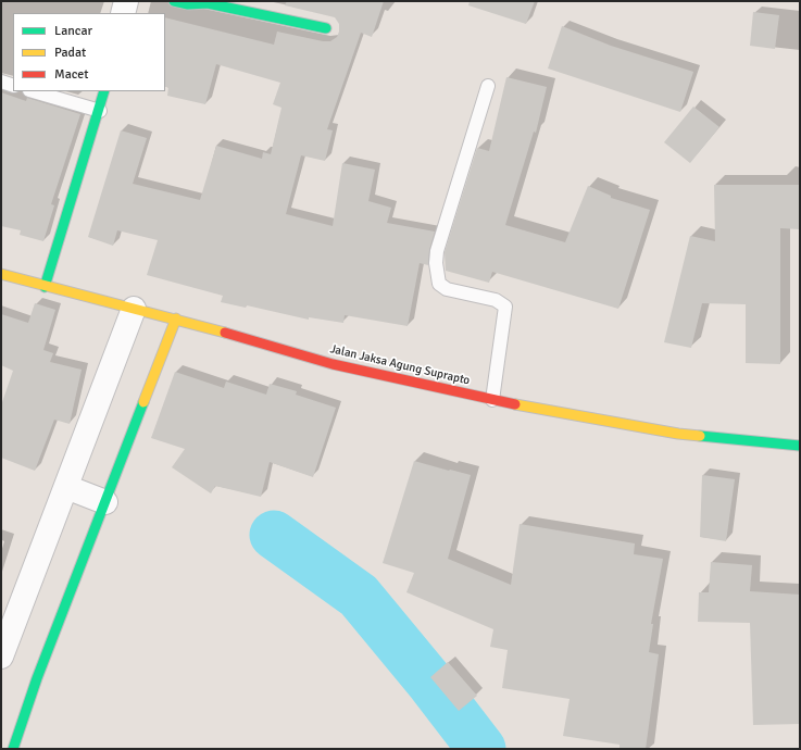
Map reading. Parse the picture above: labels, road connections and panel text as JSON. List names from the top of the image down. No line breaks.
{"streets":{"street":["Jalan Jaksa Agung Suprapto"]},"legend":["Lancar","Padat","Macet"]}
